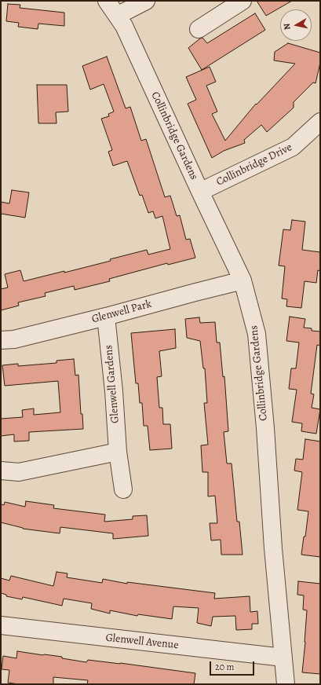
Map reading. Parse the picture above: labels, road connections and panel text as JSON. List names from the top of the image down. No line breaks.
{"streets":{"street":["Collinbridge Gardens","Collinbridge Drive","Glenwell Park","Glenwell Gardens","Glenwell Avenue"]},"crossings":[["Collinbridge Gardens","Collinbridge Drive"],["Collinbridge Gardens","Glenwell Park"],["Collinbridge Gardens","Glenwell Avenue"],["Glenwell Park","Glenwell Gardens"]],"scale_bar":"20 m","north":"left"}
